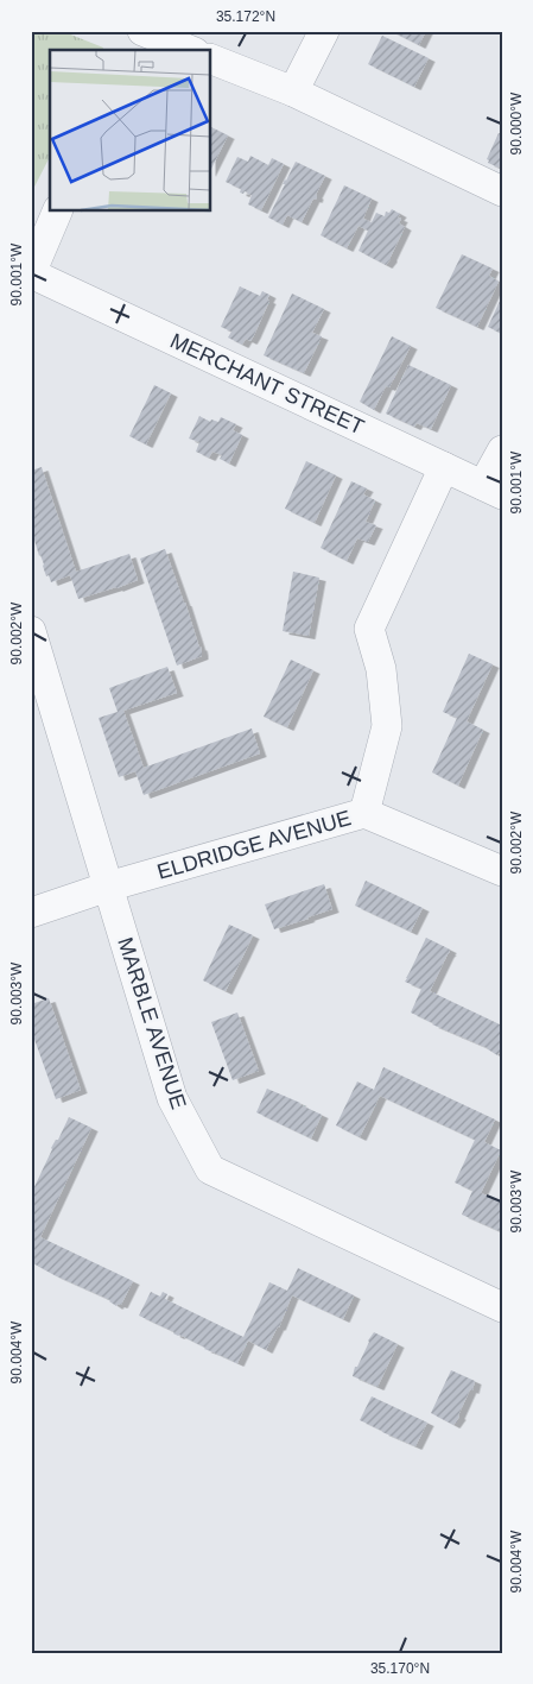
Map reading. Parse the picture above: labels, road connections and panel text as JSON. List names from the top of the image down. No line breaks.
{"streets":{"street":["MERCHANT STREET","ELDRIDGE AVENUE","MARBLE AVENUE"]},"crossings":[["MERCHANT STREET","ELDRIDGE AVENUE"],["ELDRIDGE AVENUE","MARBLE AVENUE"]],"coordinates":["35.172°N","90.000°W","90.001°W","90.002°W","90.003°W","90.004°W","35.170°N"]}
